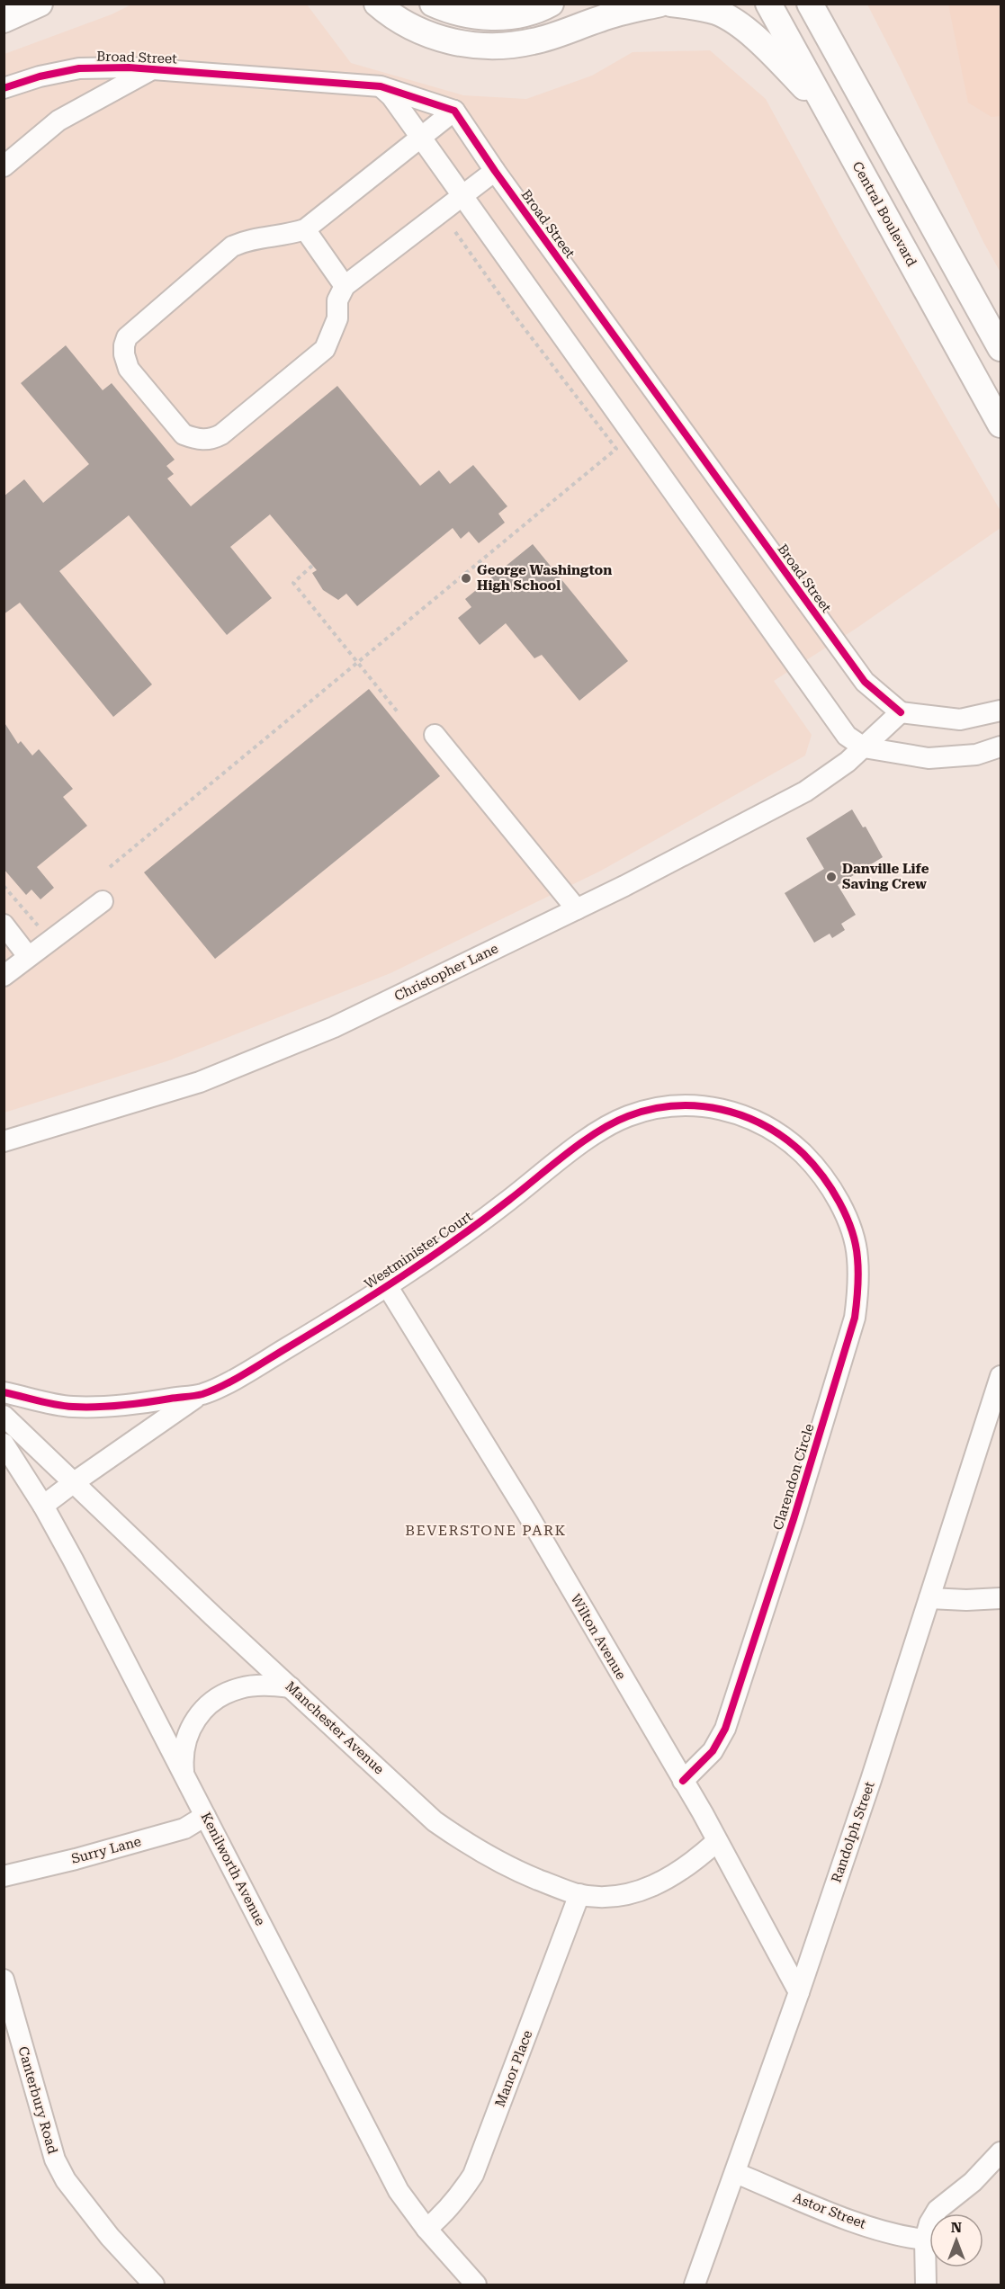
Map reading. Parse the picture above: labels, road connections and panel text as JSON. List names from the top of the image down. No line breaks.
{"streets":{"main road":["Central Boulevard"],"street":["Broad Street","Christopher Lane","Westminister Court","Clarendon Circle","Wilton Avenue","Manchester Avenue","Randolph Street","Surry Lane","Kenilworth Avenue","Manor Place","Canterbury Road","Astor Street"]},"crossings":[["Broad Street","Christopher Lane"],["Westminister Court","Clarendon Circle"],["Westminister Court","Wilton Avenue"],["Westminister Court","Manchester Avenue"],["Westminister Court","Kenilworth Avenue"],["Clarendon Circle","Wilton Avenue"],["Wilton Avenue","Manchester Avenue"],["Wilton Avenue","Randolph Street"],["Manchester Avenue","Manor Place"],["Randolph Street","Astor Street"],["Surry Lane","Kenilworth Avenue"],["Kenilworth Avenue","Manor Place"]],"districts":["BEVERSTONE PARK"],"places":["George Washington High School","Danville Life Saving Crew"],"north":"top"}
